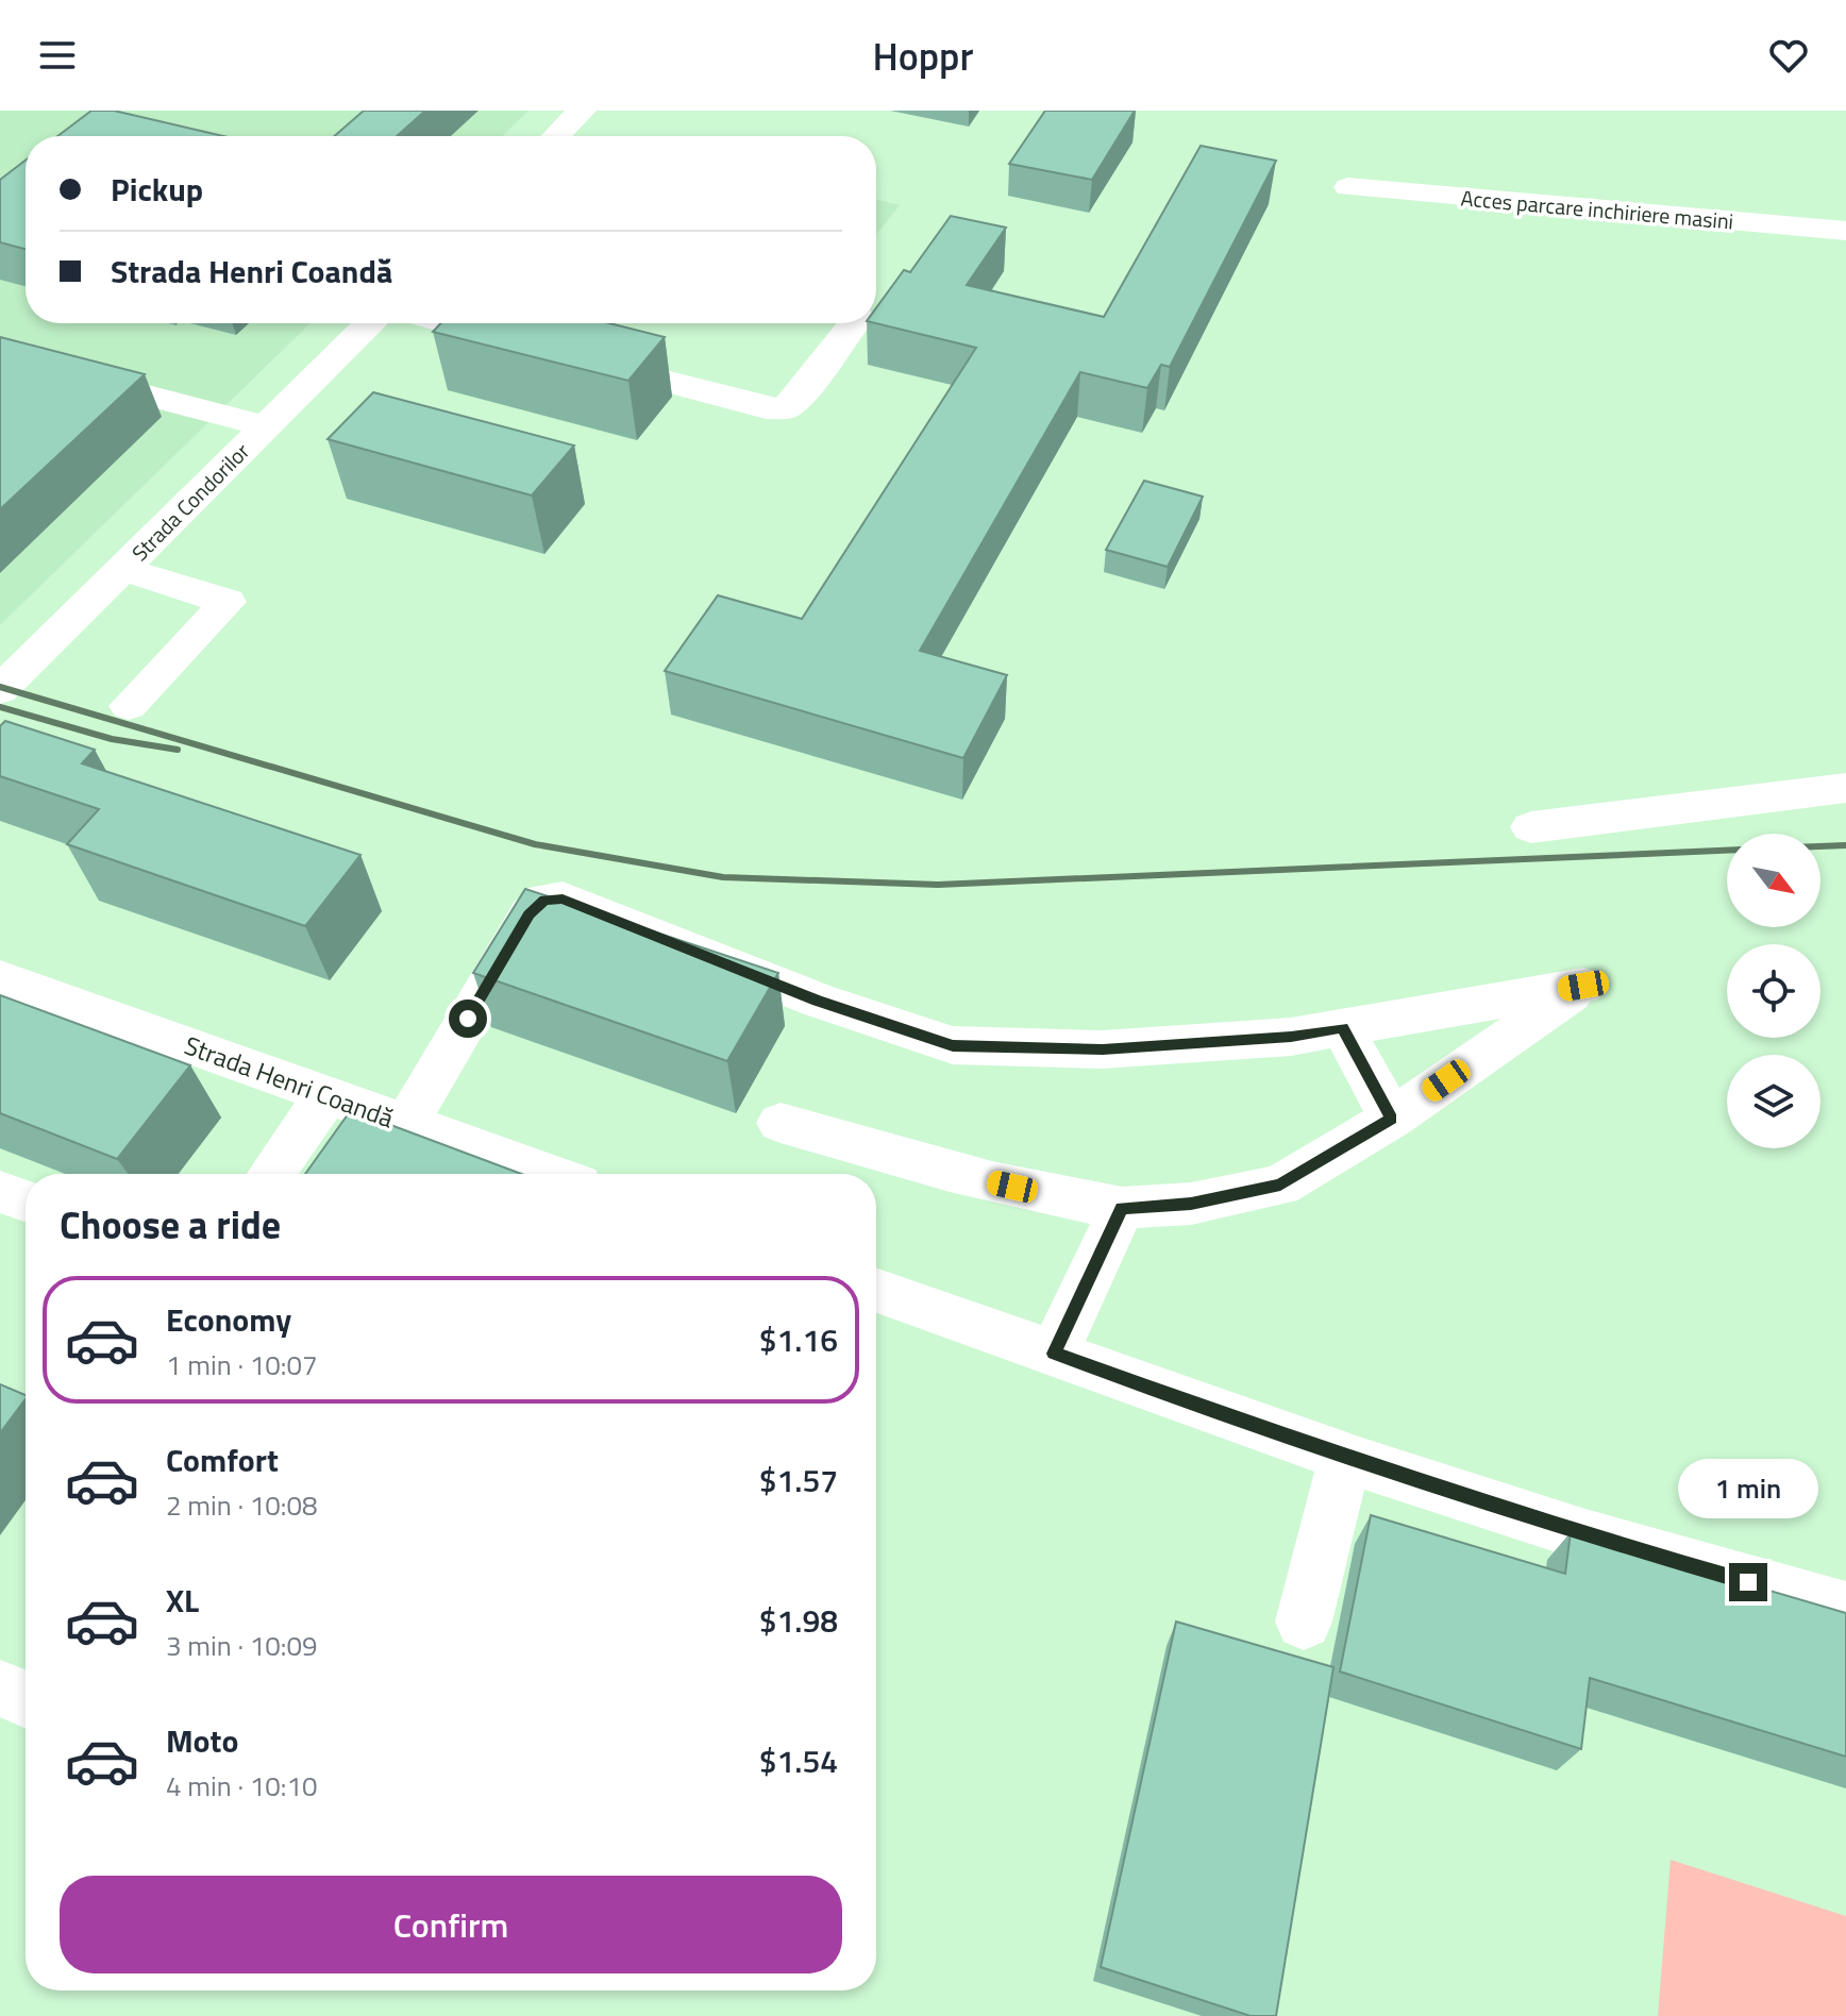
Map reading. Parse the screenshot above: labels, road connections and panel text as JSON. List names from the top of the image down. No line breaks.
{"streets":{"street":["Acces parcare inchiriere masini","Strada Condorilor","Strada Henri Coandă"]},"north":"bottom right","page":{"header":"Hoppr","banner":["Pickup","Strada Henri Coandă"],"heading":"Choose a ride","list":[{"name":"Economy","note":"1 min · 10:07","value":"$1.16"},{"name":"Comfort","note":"2 min · 10:08","value":"$1.57"},{"name":"XL","note":"3 min · 10:09","value":"$1.98"},{"name":"Moto","note":"4 min · 10:10","value":"$1.54"}],"bubble":"1 min","buttons":"Confirm"}}
